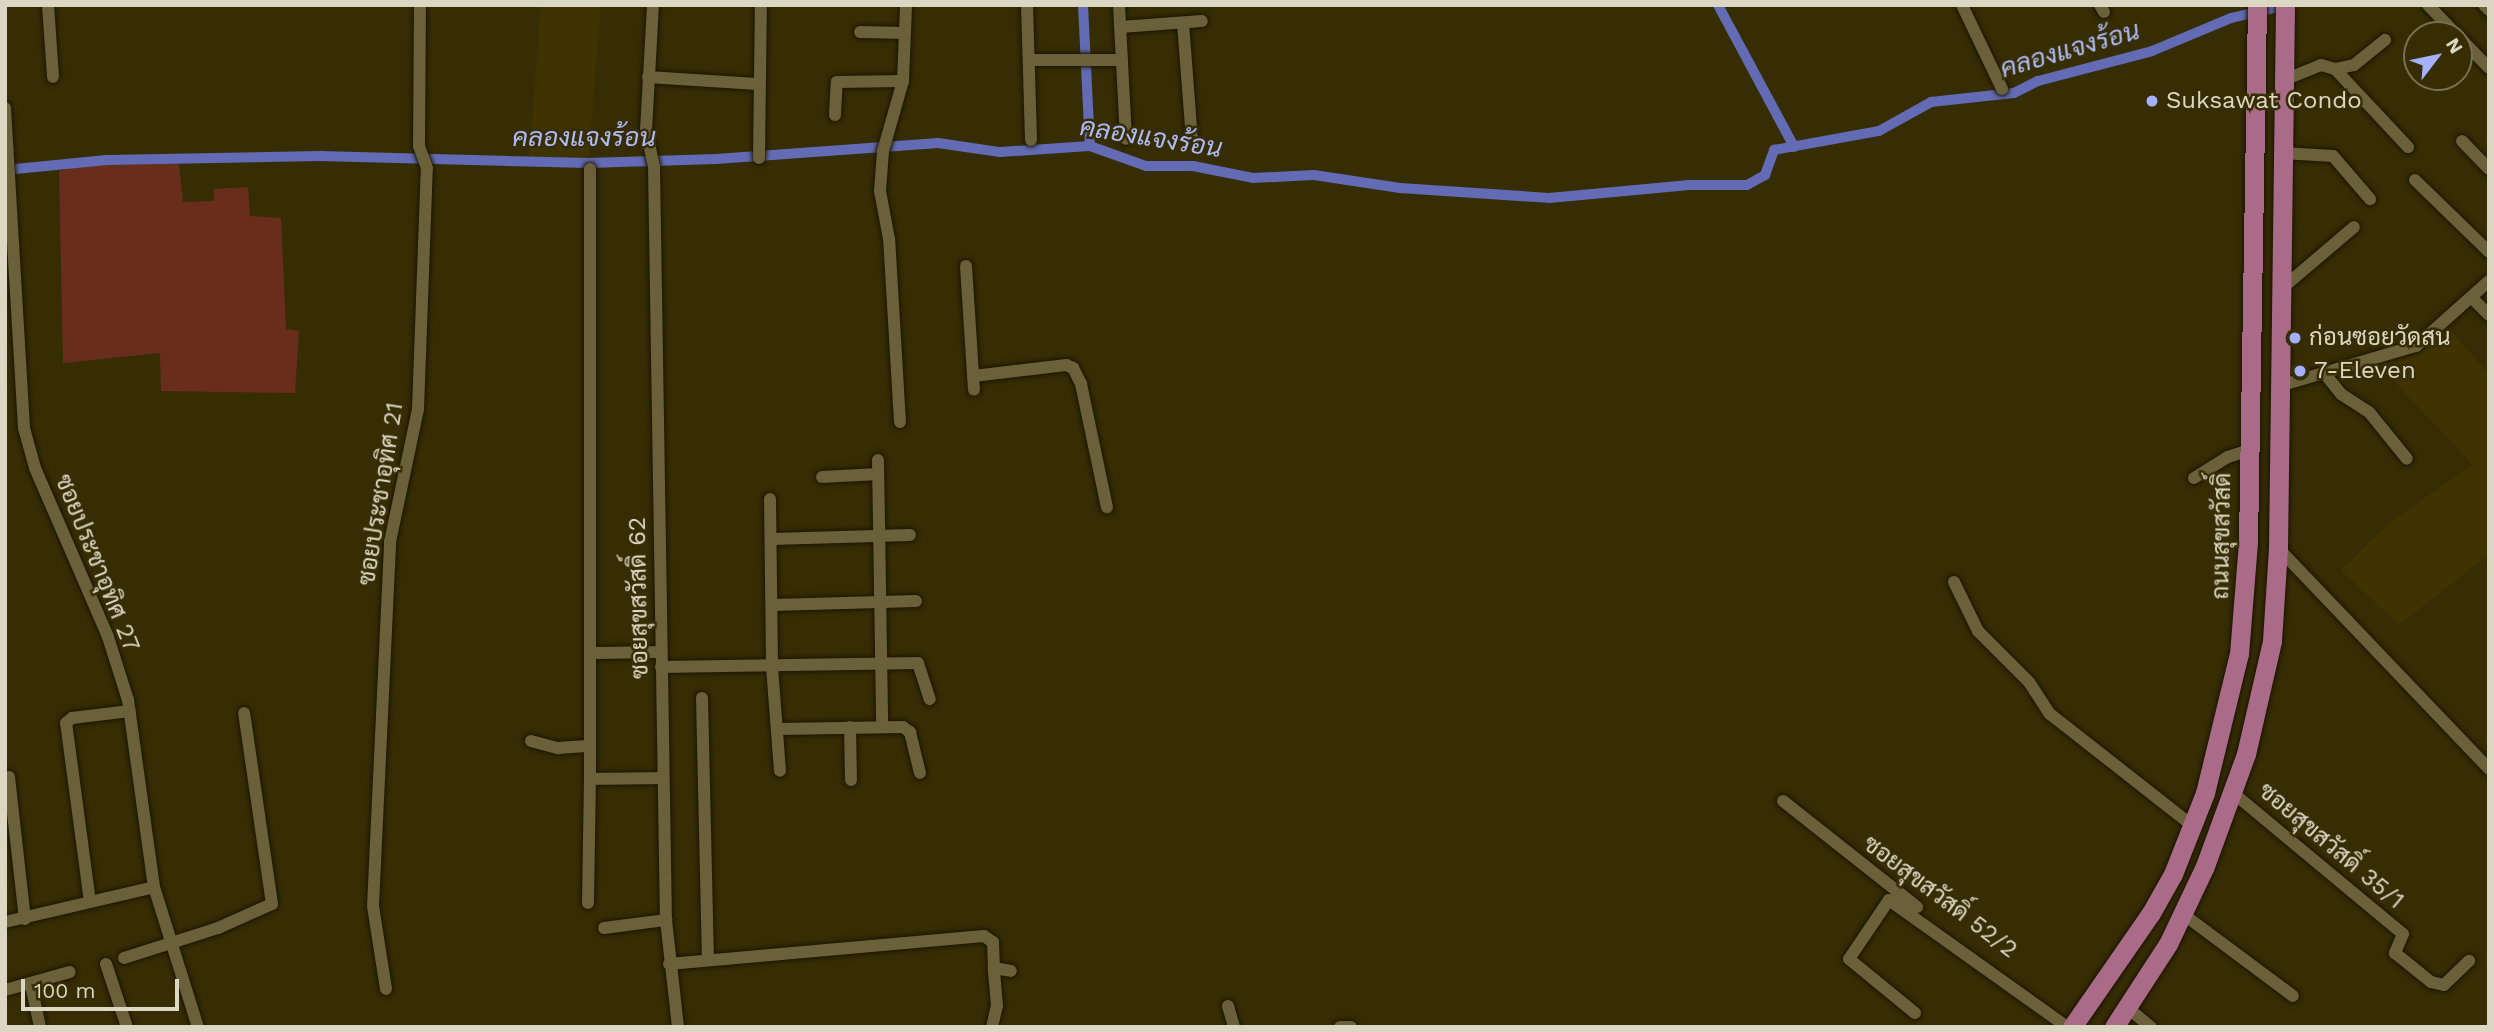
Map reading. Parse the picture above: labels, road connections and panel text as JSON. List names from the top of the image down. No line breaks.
{"streets":{"main road":["ถนนสุขสวัสดิ์"],"street":["ซอยประชาอุทิศ 21","ซอยประชาอุทิศ 27","ซอยสุขสวัสดิ์ 62","ซอยสุขสวัสดิ์ 35/1","ซอยสุขสวัสดิ์ 52/2"]},"crossings":[["ถนนสุขสวัสดิ์","ซอยสุขสวัสดิ์ 52/2"]],"water":["คลองแจงร้อน"],"places":["Suksawat Condo","ก่อนซอยวัดสน","7-Eleven"],"scale_bar":"100 m","north":"top right"}
